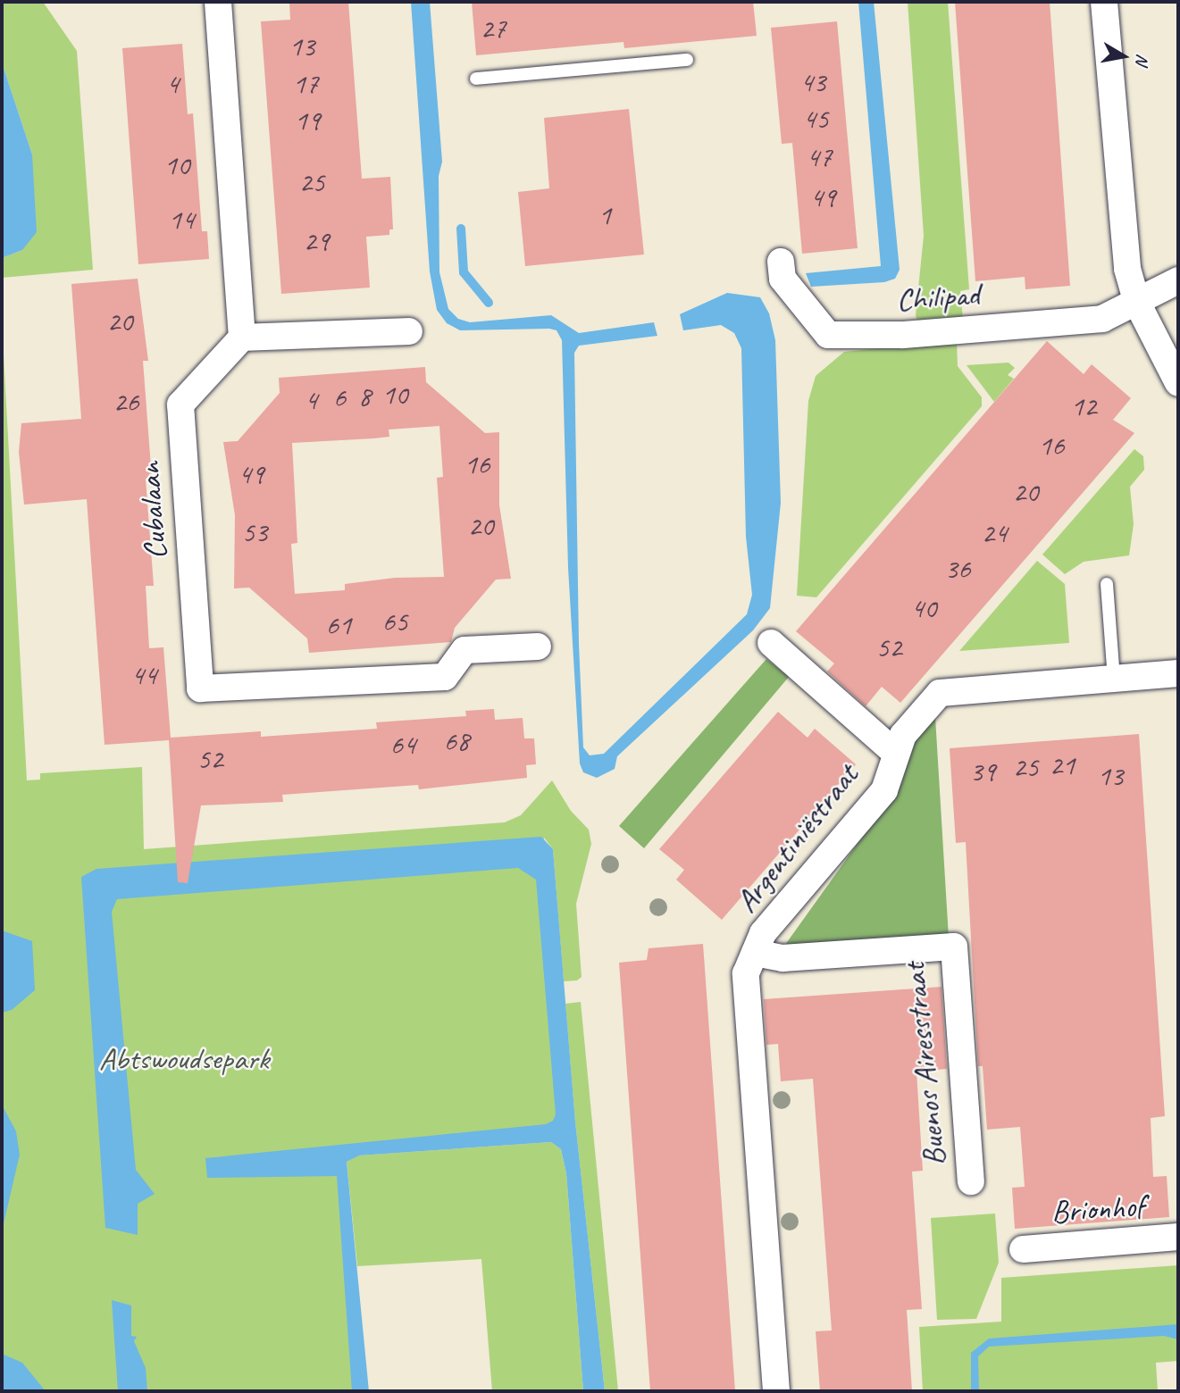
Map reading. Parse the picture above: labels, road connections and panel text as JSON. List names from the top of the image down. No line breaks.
{"streets":{"street":["Chilipad","Cubalaan","Argentiniëstraat","Buenos Airesstraat","Brionhof"]},"crossings":[["Argentiniëstraat","Buenos Airesstraat"]],"parks":["Abtswoudsepark"],"house_numbers":["27","13","43","4","17","45","19","47","10","25","49","1","14","29","20","10","8","6","4","26","12","16","16","49","20","20","53","24","36","40","65","61","52","44","68","64","52","21","25","39","13"],"north":"right"}
